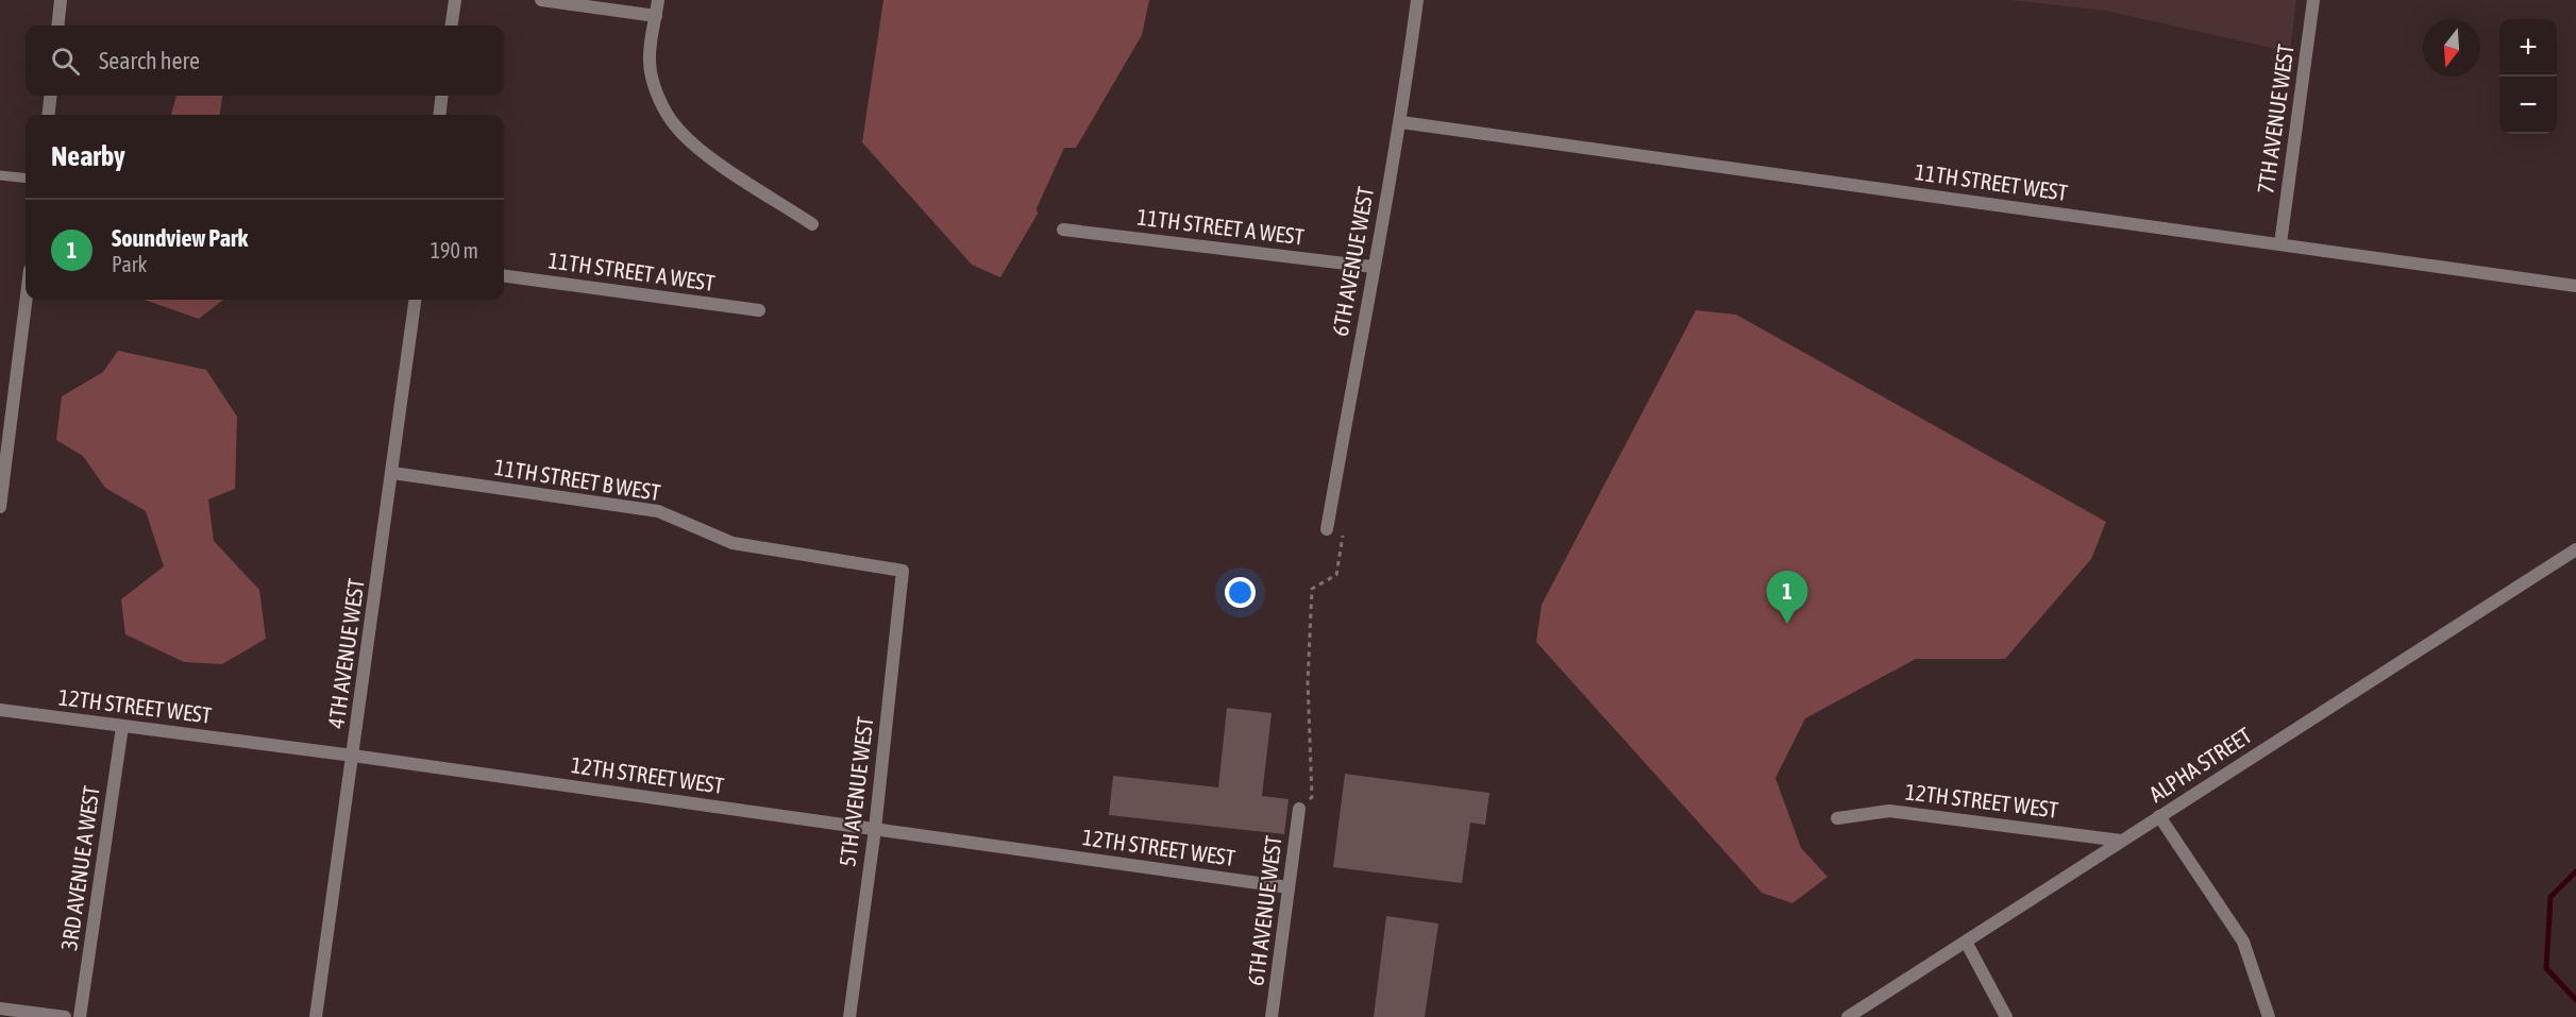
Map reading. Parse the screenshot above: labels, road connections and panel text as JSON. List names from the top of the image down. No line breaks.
{"streets":{"street":["7TH AVENUE WEST","11TH STREET WEST","11TH STREET A WEST","6TH AVENUE WEST","11TH STREET B WEST","4TH AVENUE WEST","12TH STREET WEST","ALPHA STREET","5TH AVENUE WEST","3RD AVENUE A WEST"]},"crossings":[["7TH AVENUE WEST","11TH STREET WEST"],["11TH STREET WEST","6TH AVENUE WEST"],["11TH STREET A WEST","6TH AVENUE WEST"],["6TH AVENUE WEST","12TH STREET WEST"],["11TH STREET B WEST","4TH AVENUE WEST"],["11TH STREET B WEST","5TH AVENUE WEST"],["4TH AVENUE WEST","12TH STREET WEST"],["12TH STREET WEST","ALPHA STREET"],["12TH STREET WEST","5TH AVENUE WEST"],["12TH STREET WEST","3RD AVENUE A WEST"]],"north":"bottom","page":{"map_buttons":["+","−"],"search":"Search here","heading":"Nearby","list":[{"mark":"1","name":"Soundview Park","note":"Park","value":"190 m"}],"pins":"1"}}
